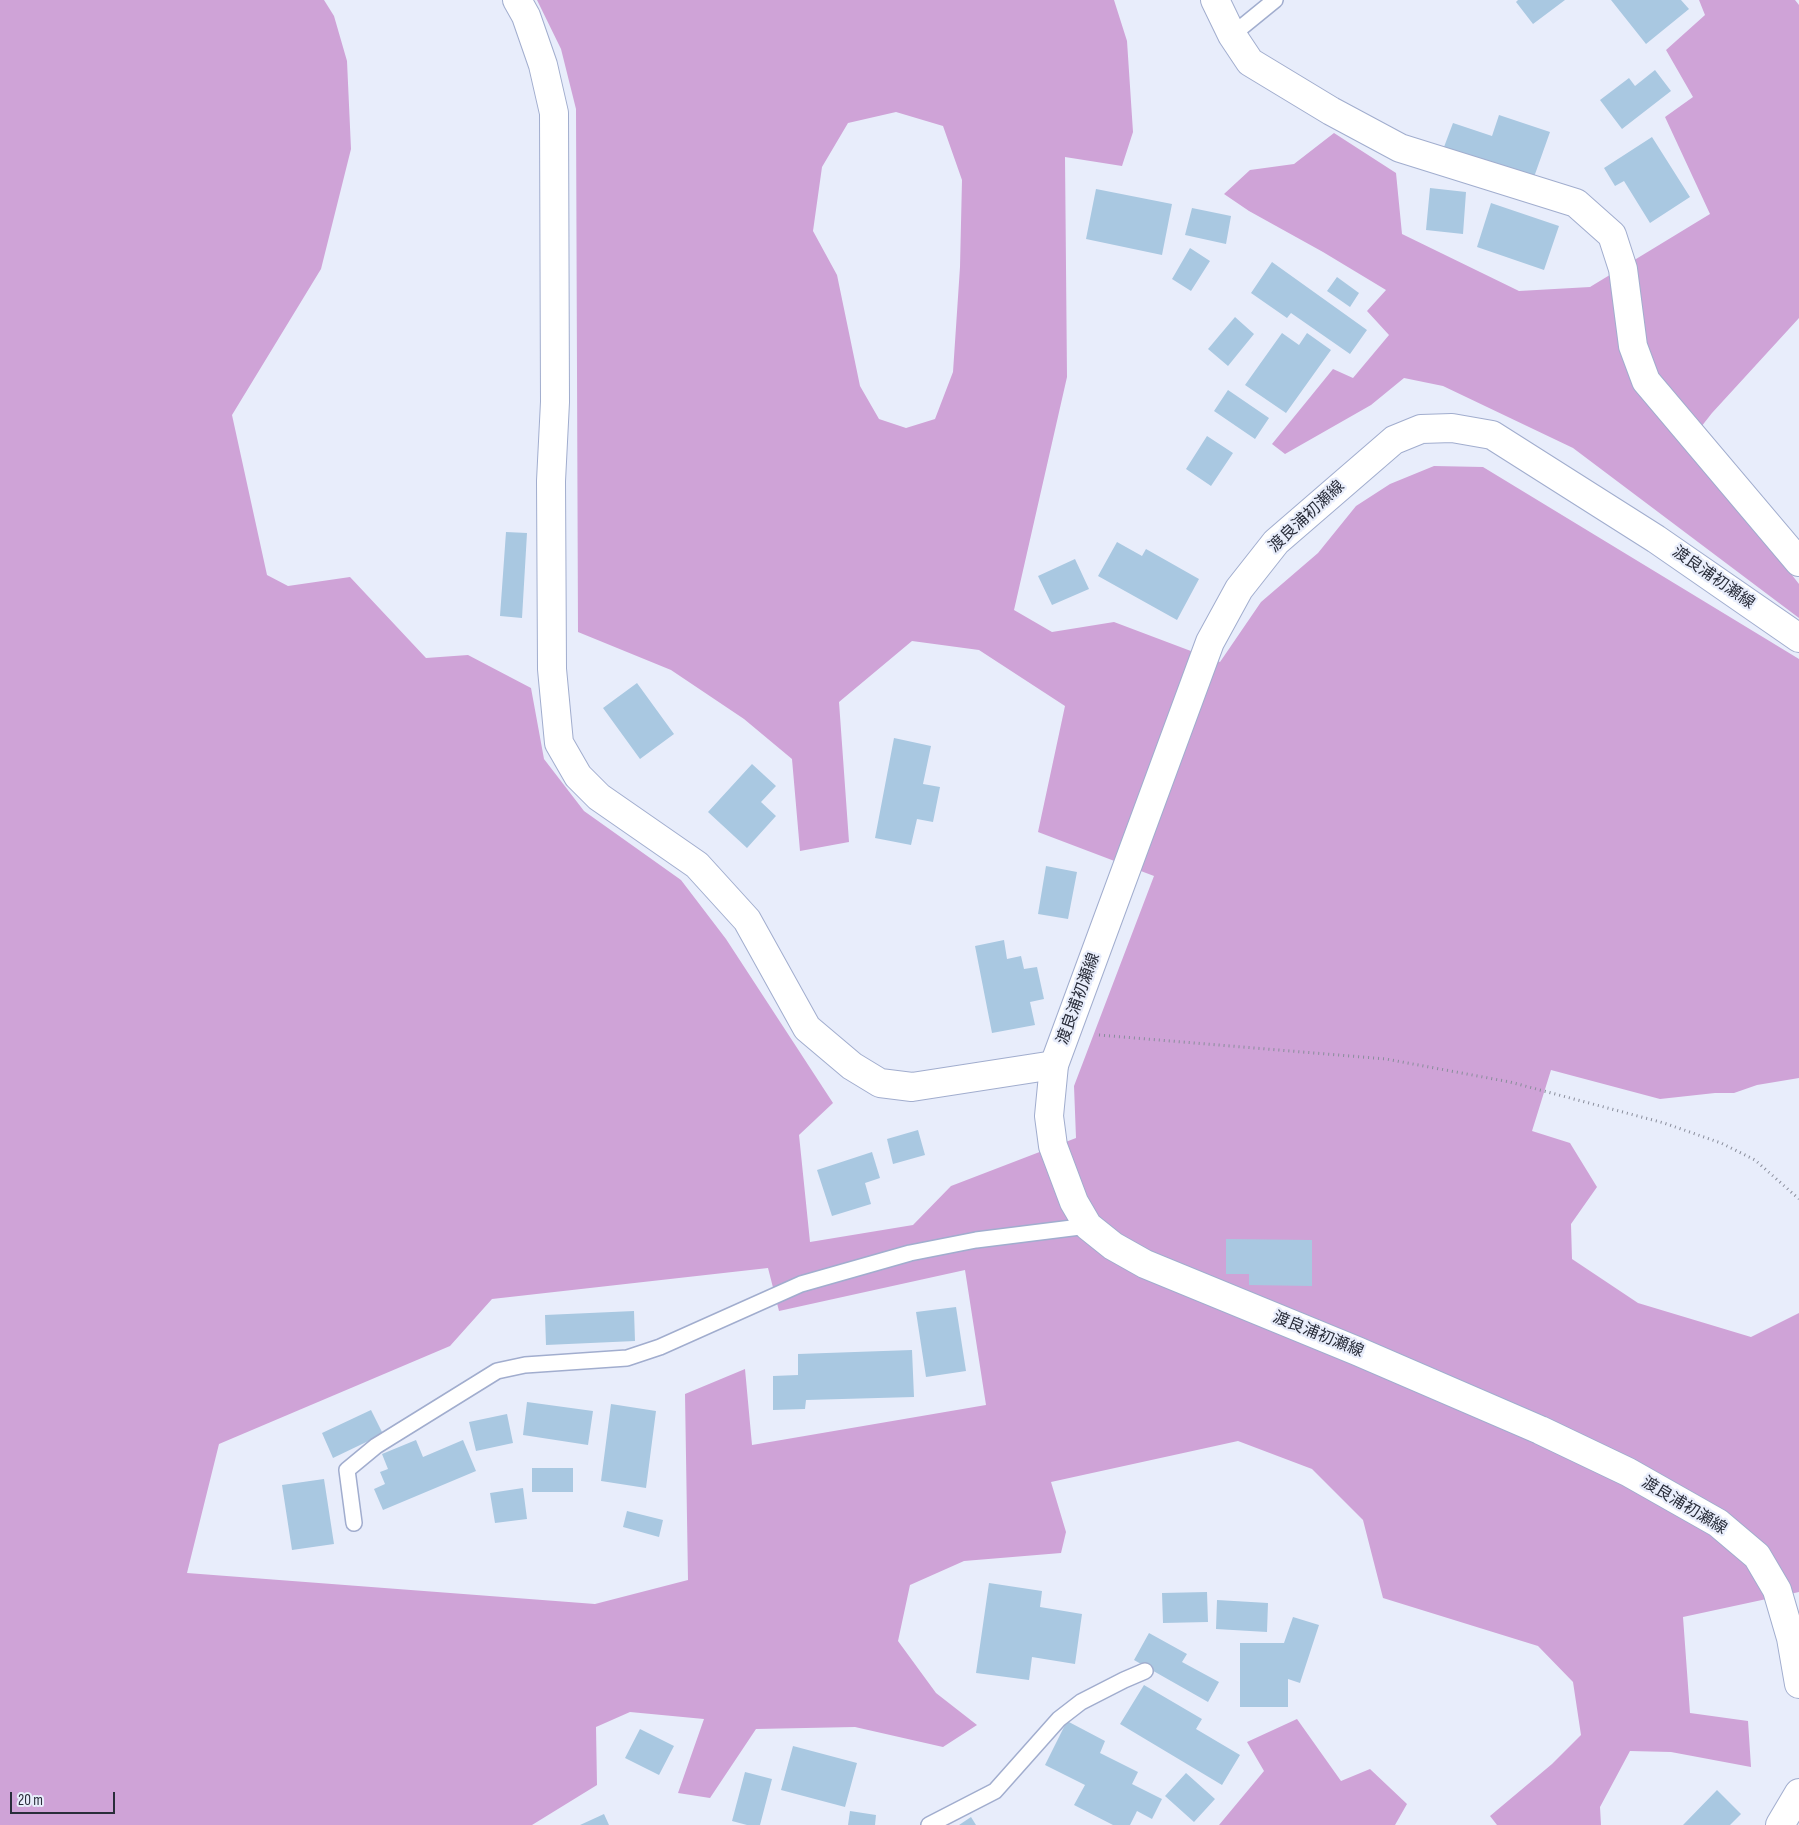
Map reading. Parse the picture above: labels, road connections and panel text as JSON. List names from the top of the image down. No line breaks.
{"streets":{"main road":["渡良浦初瀬線"]},"scale_bar":"20 m"}
